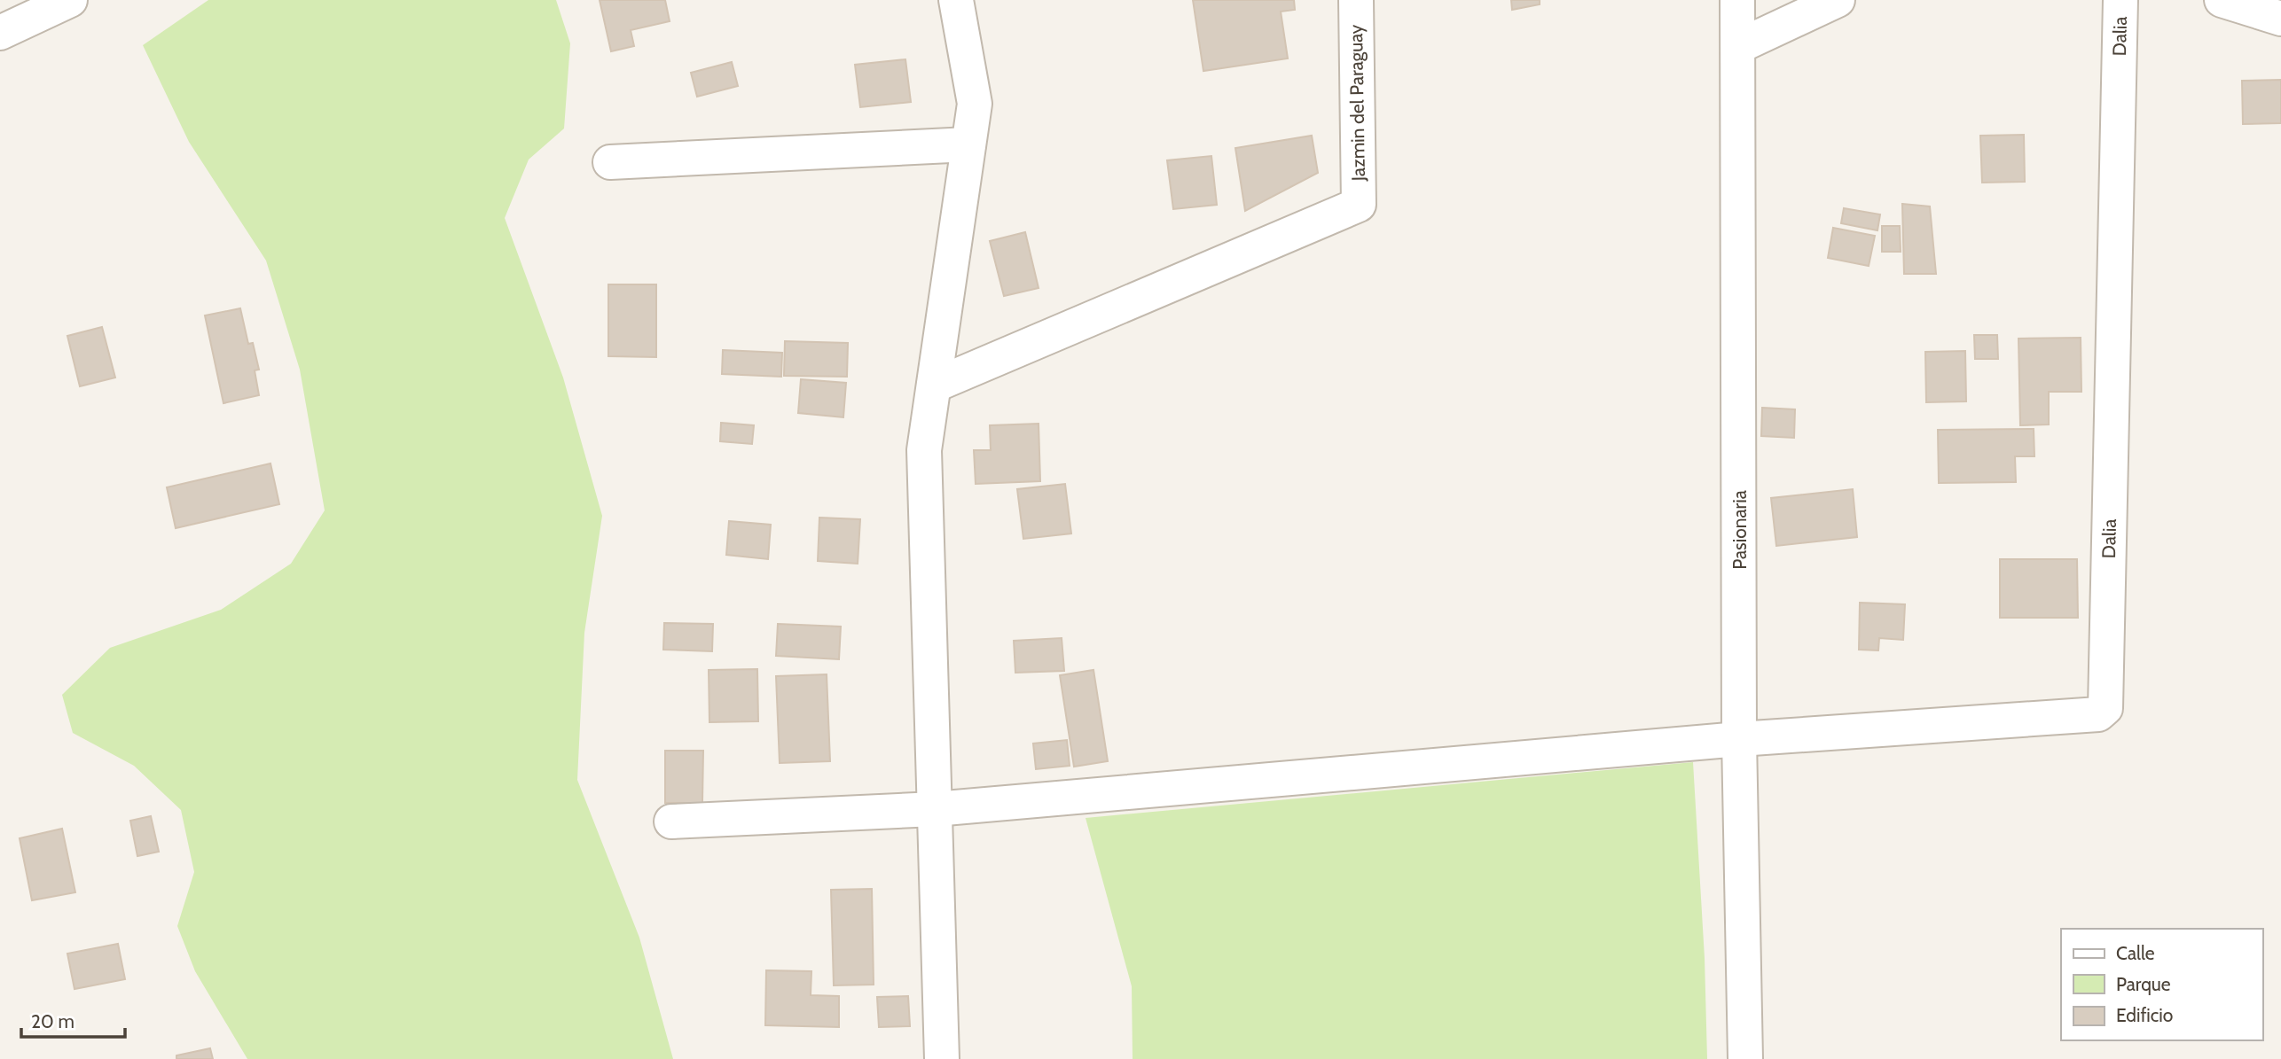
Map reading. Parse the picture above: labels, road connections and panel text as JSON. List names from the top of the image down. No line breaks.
{"streets":{"street":["Dalia","Jazmin del Paraguay","Pasionaria"]},"crossings":[["Dalia","Pasionaria"]],"legend":["Calle","Parque","Edificio"],"scale_bar":"20 m"}
